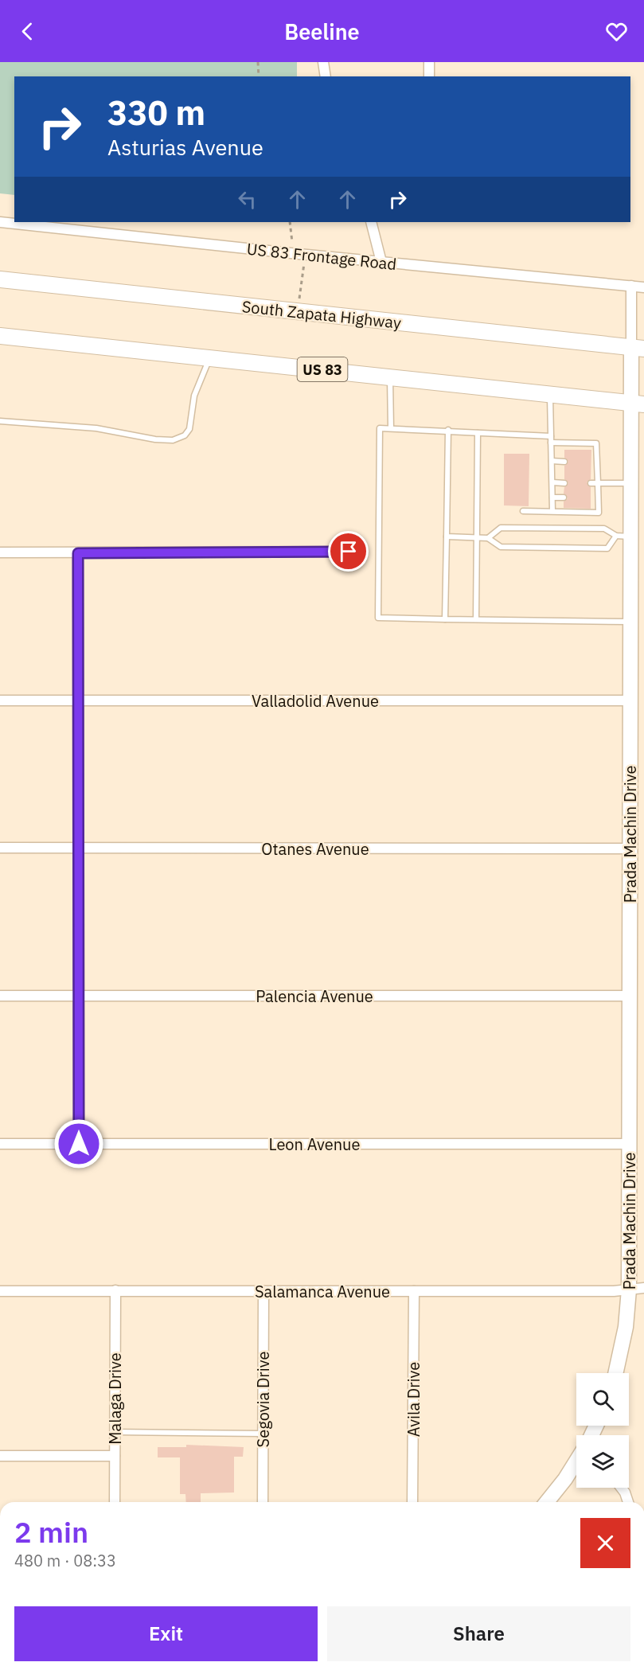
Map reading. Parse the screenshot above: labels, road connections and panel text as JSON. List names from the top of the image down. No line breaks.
{"streets":{"main road":["South Zapata Highway","US 83"],"street":["US 83 Frontage Road","Valladolid Avenue","Prada Machin Drive","Otanes Avenue","Palencia Avenue","Leon Avenue","Salamanca Avenue","Malaga Drive","Segovia Drive","Avila Drive"]},"crossings":[["US 83 Frontage Road","Prada Machin Drive"],["South Zapata Highway","Prada Machin Drive"],["US 83","Prada Machin Drive"],["Valladolid Avenue","Prada Machin Drive"],["Prada Machin Drive","Otanes Avenue"],["Prada Machin Drive","Palencia Avenue"],["Prada Machin Drive","Leon Avenue"],["Prada Machin Drive","Salamanca Avenue"],["Salamanca Avenue","Malaga Drive"],["Salamanca Avenue","Segovia Drive"],["Salamanca Avenue","Avila Drive"]],"page":{"header":"Beeline","turn":["330 m","Asturias Avenue"],"heading":["2 min","480 m · 08:33"],"buttons":["Exit","Share"]}}
